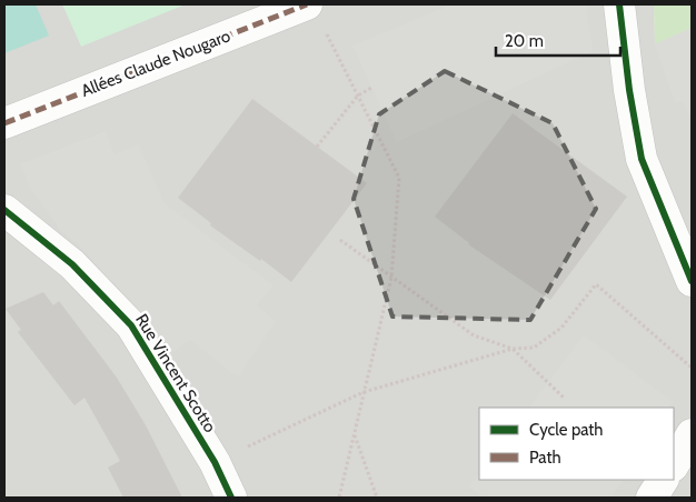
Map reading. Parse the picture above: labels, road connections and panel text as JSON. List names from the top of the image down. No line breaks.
{"streets":{"street":["Allées Claude Nougaro","Rue Vincent Scotto"]},"legend":["Cycle path","Path"],"scale_bar":"20 m"}
